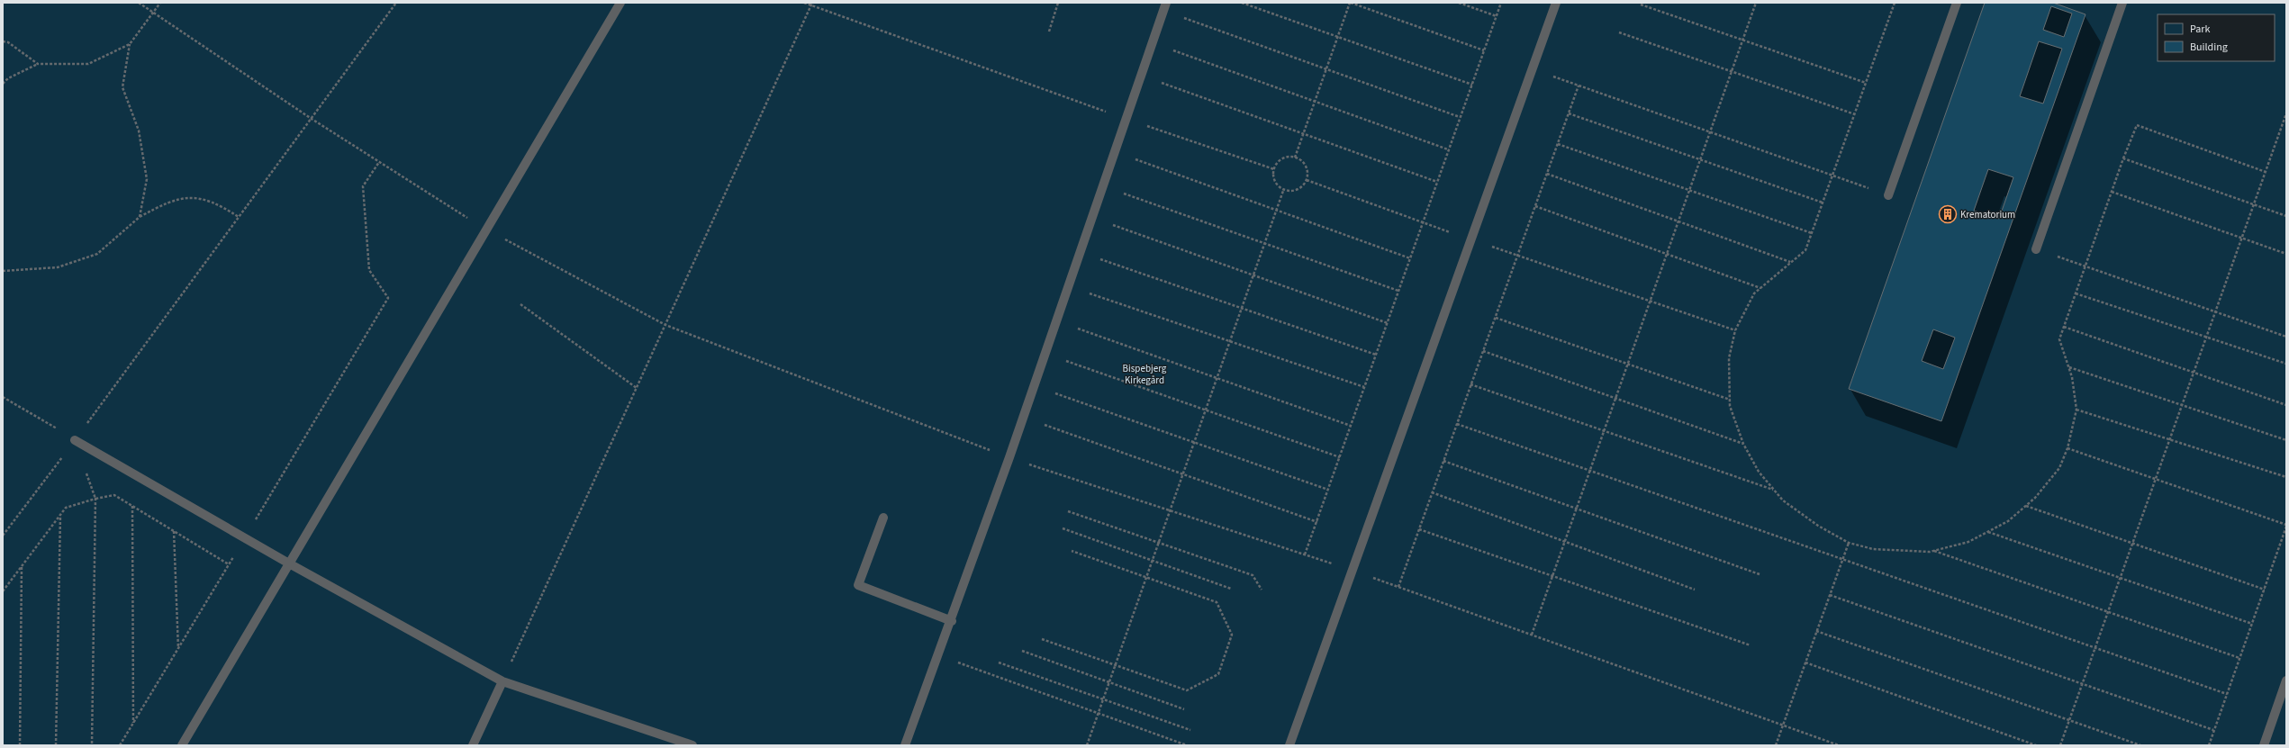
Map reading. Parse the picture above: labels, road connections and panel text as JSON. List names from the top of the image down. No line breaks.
{"parks":["Bispebjerg Kirkegård"],"places":{"building":["Krematorium"]},"legend":["Park","Building"]}
